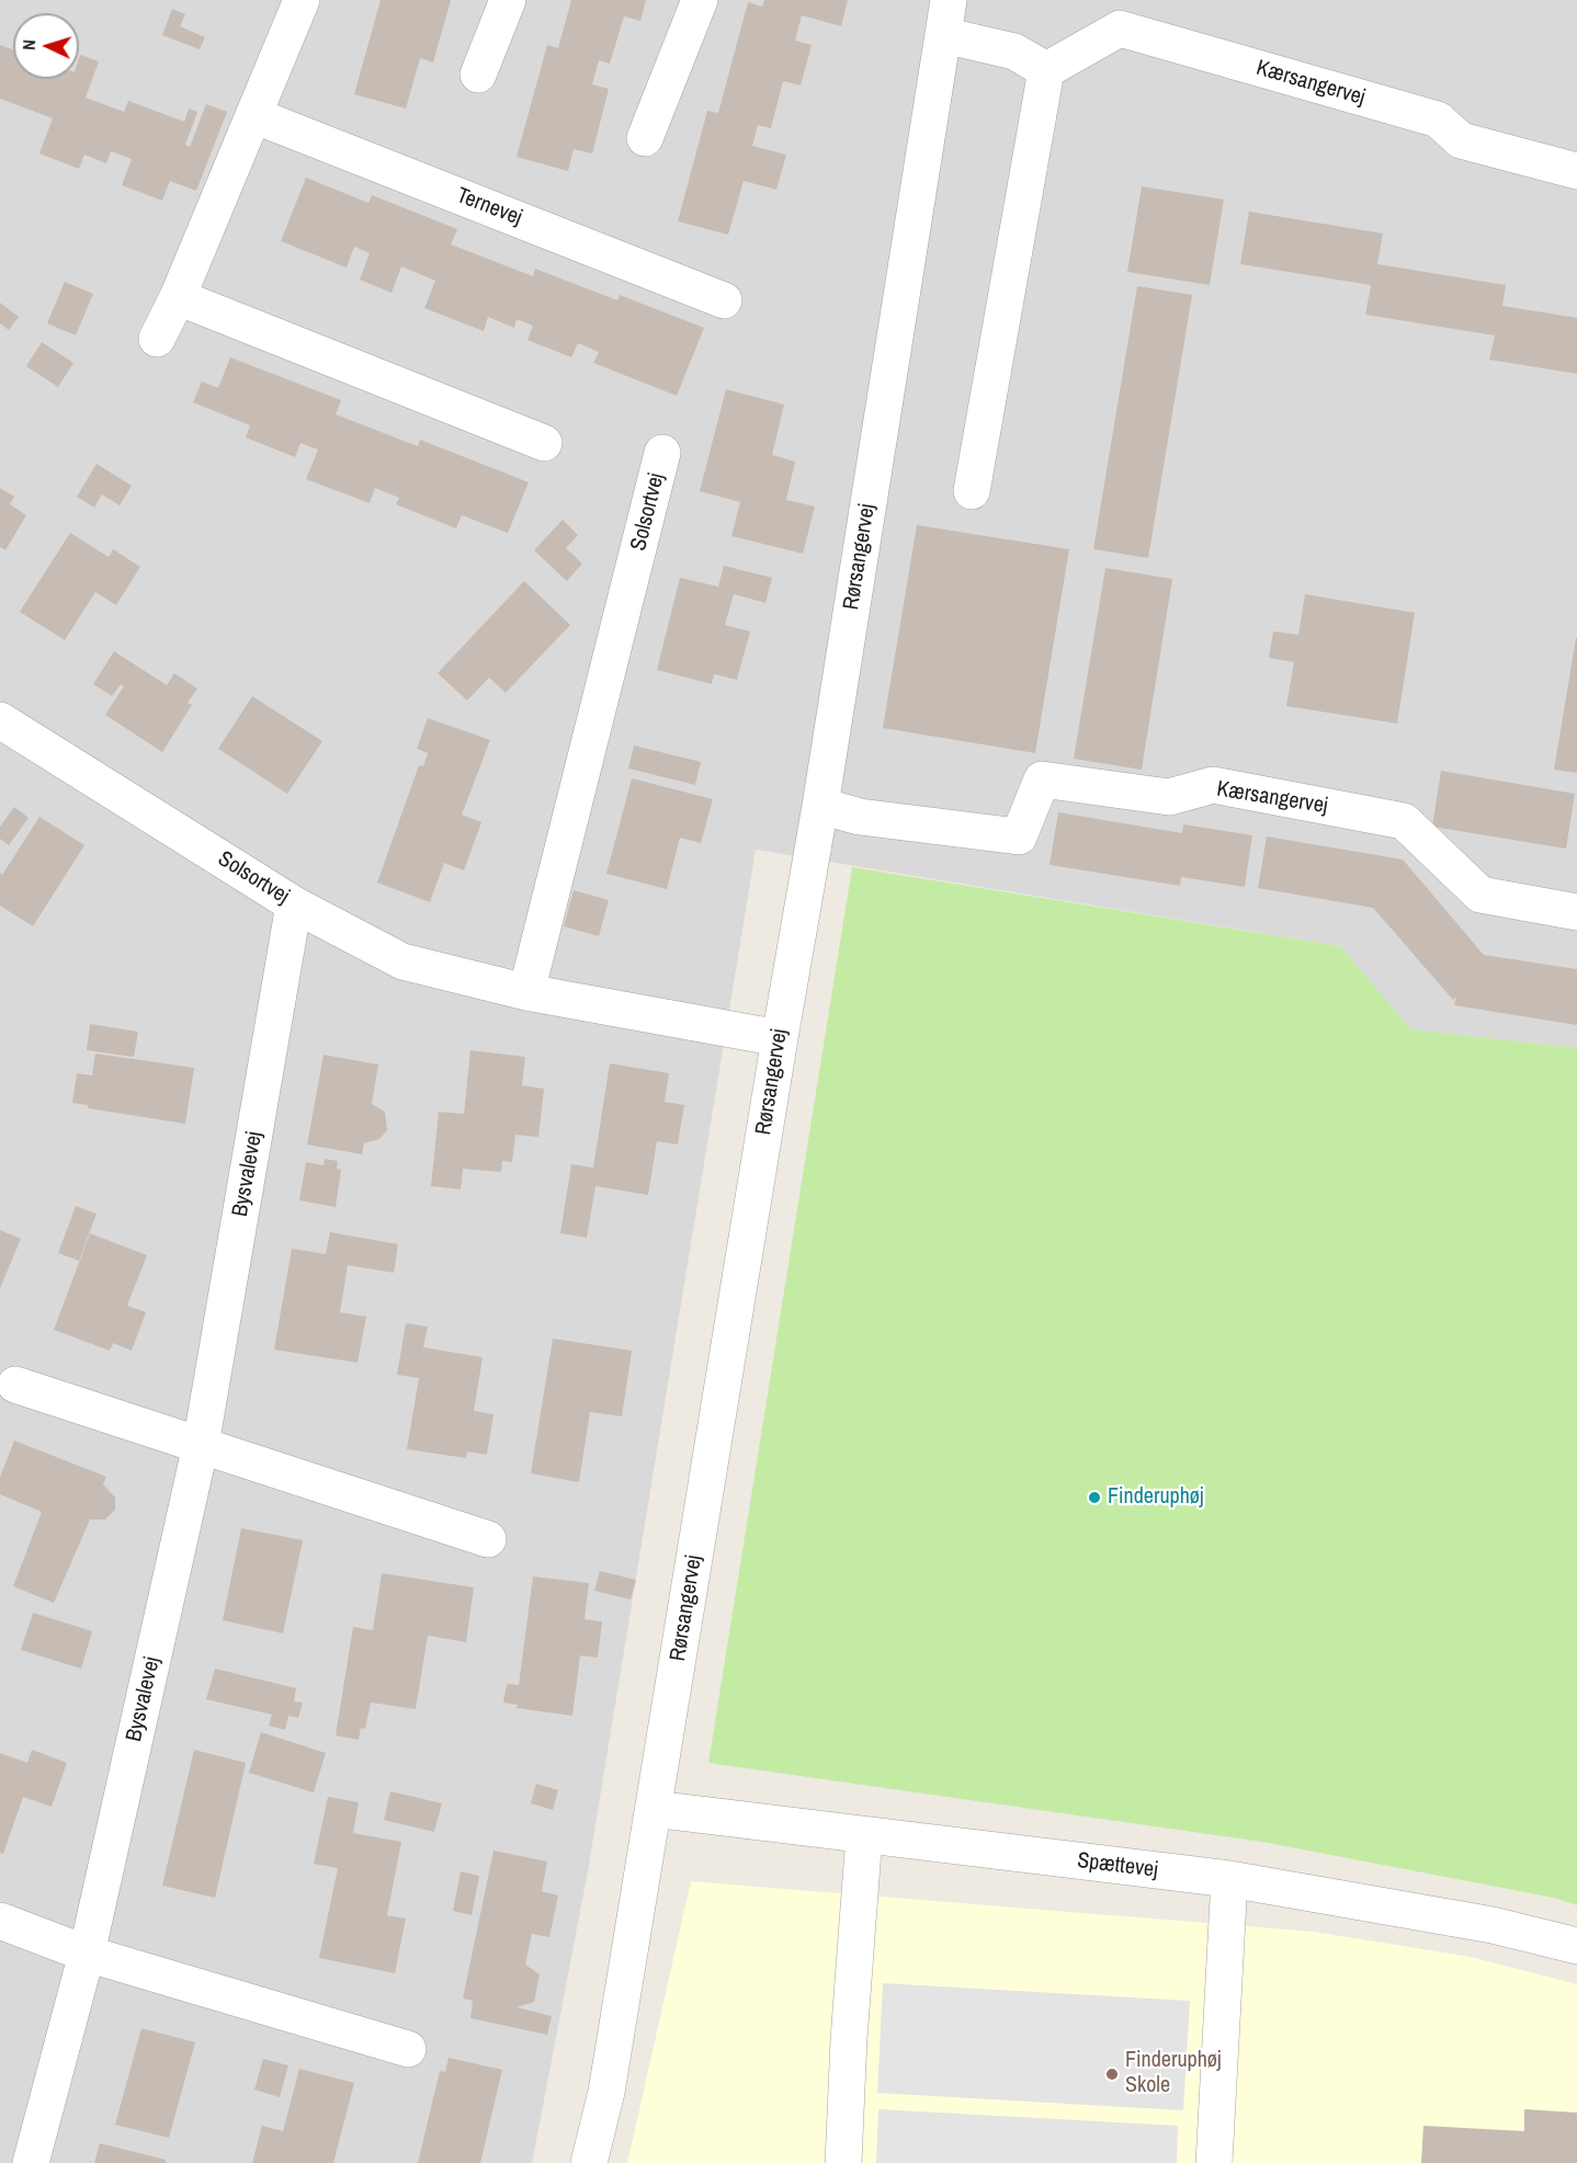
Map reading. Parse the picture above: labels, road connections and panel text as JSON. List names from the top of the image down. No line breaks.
{"streets":{"street":["Kærsangervej","Ternevej","Solsortvej","Rørsangervej","Bysvalevej","Spættevej"]},"crossings":[["Kærsangervej","Rørsangervej"],["Solsortvej","Rørsangervej"],["Solsortvej","Bysvalevej"],["Rørsangervej","Spættevej"]],"places":["Finderuphøj","Finderuphøj Skole"],"north":"left"}
